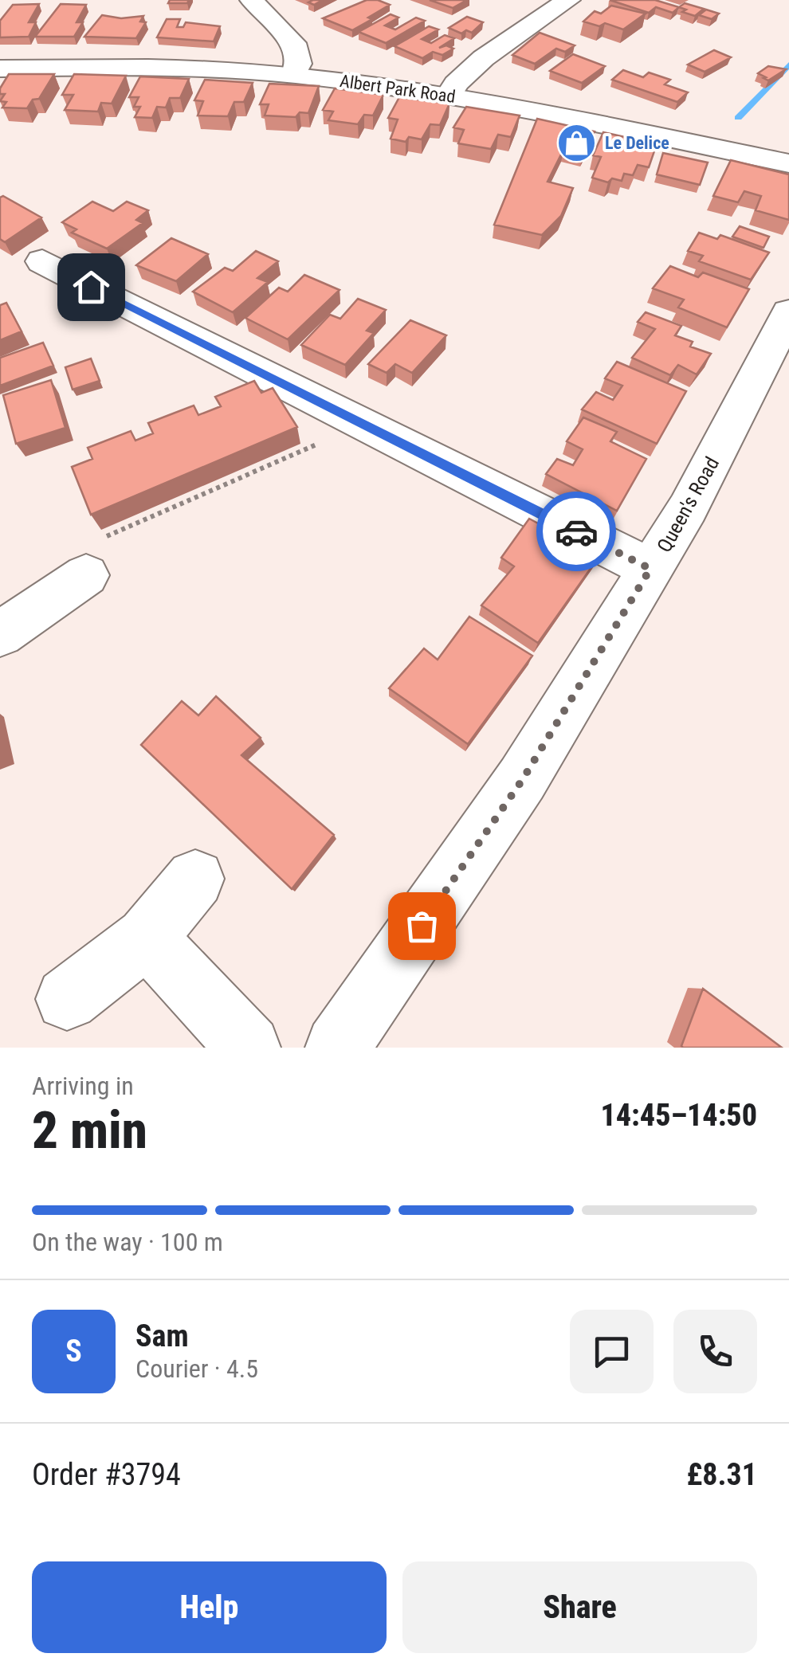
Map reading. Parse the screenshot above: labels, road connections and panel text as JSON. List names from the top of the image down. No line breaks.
{"streets":{"street":["Albert Park Road","Queen's Road"]},"places":{"shop":["Le Delice"]},"page":{"heading":["2 min","Arriving in","14:45–14:50"],"panel":["Sam","Courier · 4.5","Order #3794","£8.31"],"bar":"On the way · 100 m","round":"S","buttons":["Help","Share"]}}
